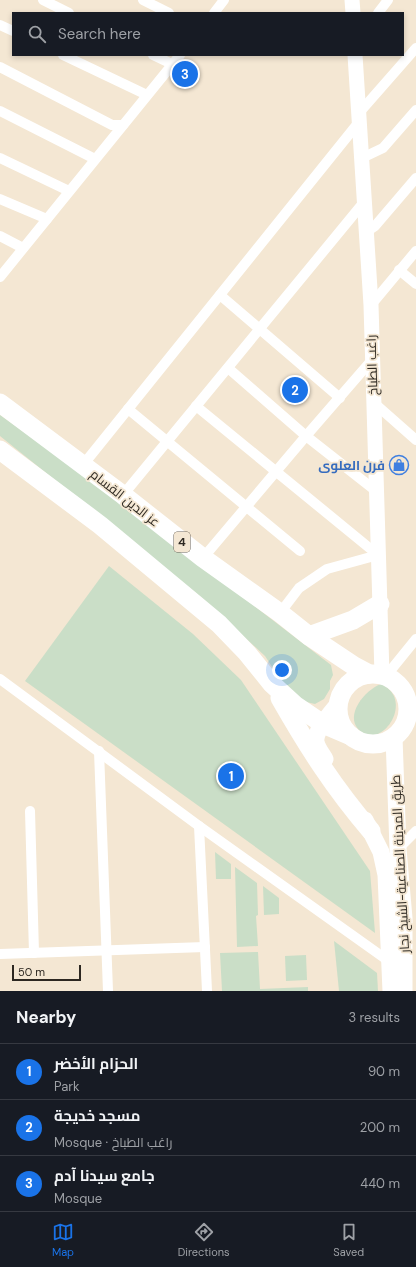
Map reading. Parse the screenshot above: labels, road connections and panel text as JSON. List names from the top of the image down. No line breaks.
{"streets":{"highway":["عز الدين القسام","4"],"main road":["راغب الطباخ","طريق المدينة الصناعية-الشيخ نجار"]},"crossings":[["راغب الطباخ","عز الدين القسام"],["راغب الطباخ","طريق المدينة الصناعية-الشيخ نجار"],["عز الدين القسام","طريق المدينة الصناعية-الشيخ نجار"]],"places":{"shop":["فرن العلوى"]},"scale_bar":"50 m","page":{"search":"Search here","pins":["3","2","1"],"scale":"50 m","heading":["Nearby","3 results"],"list":[{"mark":"1","name":"الحزام الأخضر","note":"Park","value":"90 m"},{"mark":"2","name":"مسجد خديجة","note":"Mosque · راغب الطباخ","value":"200 m"},{"mark":"3","name":"جامع سيدنا آدم","note":"Mosque","value":"440 m"}],"nav":["Map","Directions","Saved"]}}
